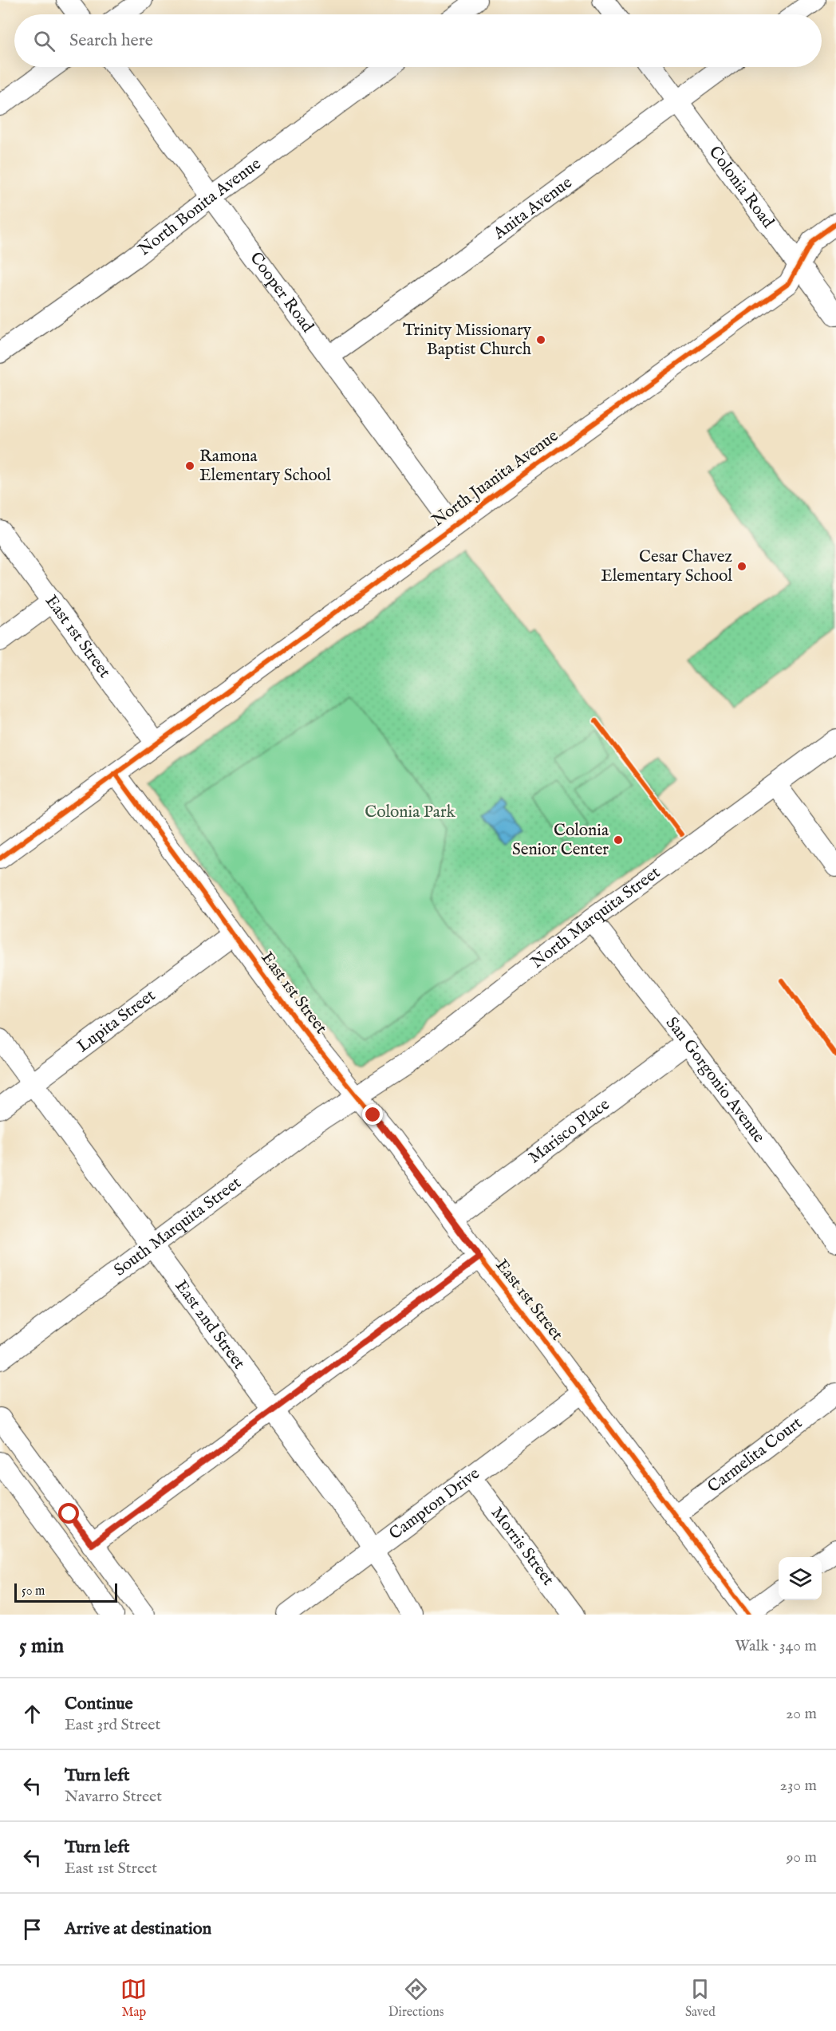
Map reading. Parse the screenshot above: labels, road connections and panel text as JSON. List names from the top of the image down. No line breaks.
{"streets":{"street":["Colonia Road","North Bonita Avenue","Anita Avenue","Cooper Road","North Juanita Avenue","East 1st Street","North Marquita Street","Lupita Street","San Gorgonio Avenue","Marisco Place","South Marquita Street","East 2nd Street","Carmelita Court","Campton Drive","Morris Street"]},"crossings":[["Colonia Road","Anita Avenue"],["Colonia Road","North Juanita Avenue"],["North Bonita Avenue","Cooper Road"],["Anita Avenue","Cooper Road"],["Cooper Road","North Juanita Avenue"],["North Juanita Avenue","East 1st Street"],["East 1st Street","North Marquita Street"],["East 1st Street","Lupita Street"],["East 1st Street","Marisco Place"],["East 1st Street","South Marquita Street"],["East 1st Street","Carmelita Court"],["East 1st Street","Campton Drive"],["North Marquita Street","San Gorgonio Avenue"],["North Marquita Street","South Marquita Street"],["Lupita Street","East 2nd Street"],["San Gorgonio Avenue","Marisco Place"],["South Marquita Street","East 2nd Street"],["East 2nd Street","Campton Drive"],["Campton Drive","Morris Street"]],"parks":["Colonia Park"],"places":["Trinity Missionary Baptist Church","Ramona Elementary School","Cesar Chavez Elementary School","Colonia Senior Center"],"scale_bar":"50 m","page":{"search":"Search here","scale":"50 m","heading":["5 min","Walk · 340 m"],"list":[["Continue","East 3rd Street","20 m"],["Turn left","Navarro Street","230 m"],["Turn left","East 1st Street","90 m"],"Arrive at destination"],"nav":["Map","Directions","Saved"]}}
